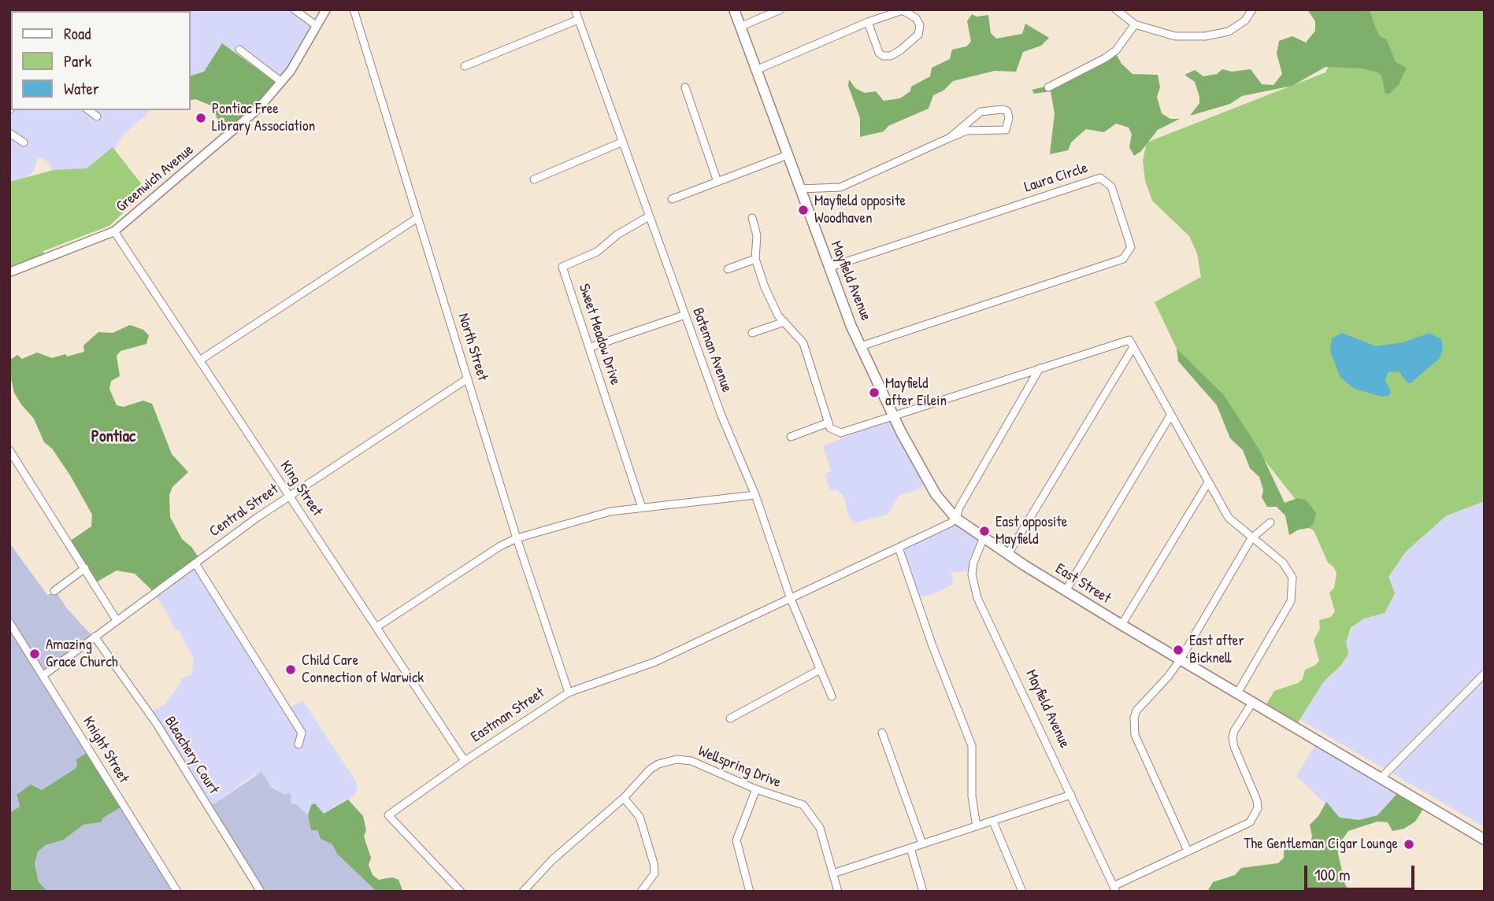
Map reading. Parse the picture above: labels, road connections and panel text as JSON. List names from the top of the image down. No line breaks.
{"streets":{"main road":["Mayfield Avenue","East Street"],"street":["Laura Circle","Greenwich Avenue","Sweet Meadow Drive","North Street","Bateman Avenue","King Street","Central Street","Eastman Street","Knight Street","Bleachery Court","Wellspring Drive"]},"crossings":[["Laura Circle","Mayfield Avenue"],["Greenwich Avenue","King Street"],["Mayfield Avenue","East Street"],["Sweet Meadow Drive","Bateman Avenue"],["North Street","Central Street"],["North Street","Eastman Street"],["Bateman Avenue","Eastman Street"],["King Street","Central Street"],["King Street","Eastman Street"],["Central Street","Knight Street"],["Central Street","Bleachery Court"]],"districts":["Pontiac"],"places":["Pontiac Free Library Association","Mayfield opposite Woodhaven","Mayfield after Eilein","East opposite Mayfield","East after Bicknell","Amazing Grace Church","Child Care Connection of Warwick","The Gentleman Cigar Lounge"],"legend":["Road","Park","Water"],"scale_bar":"100 m"}
